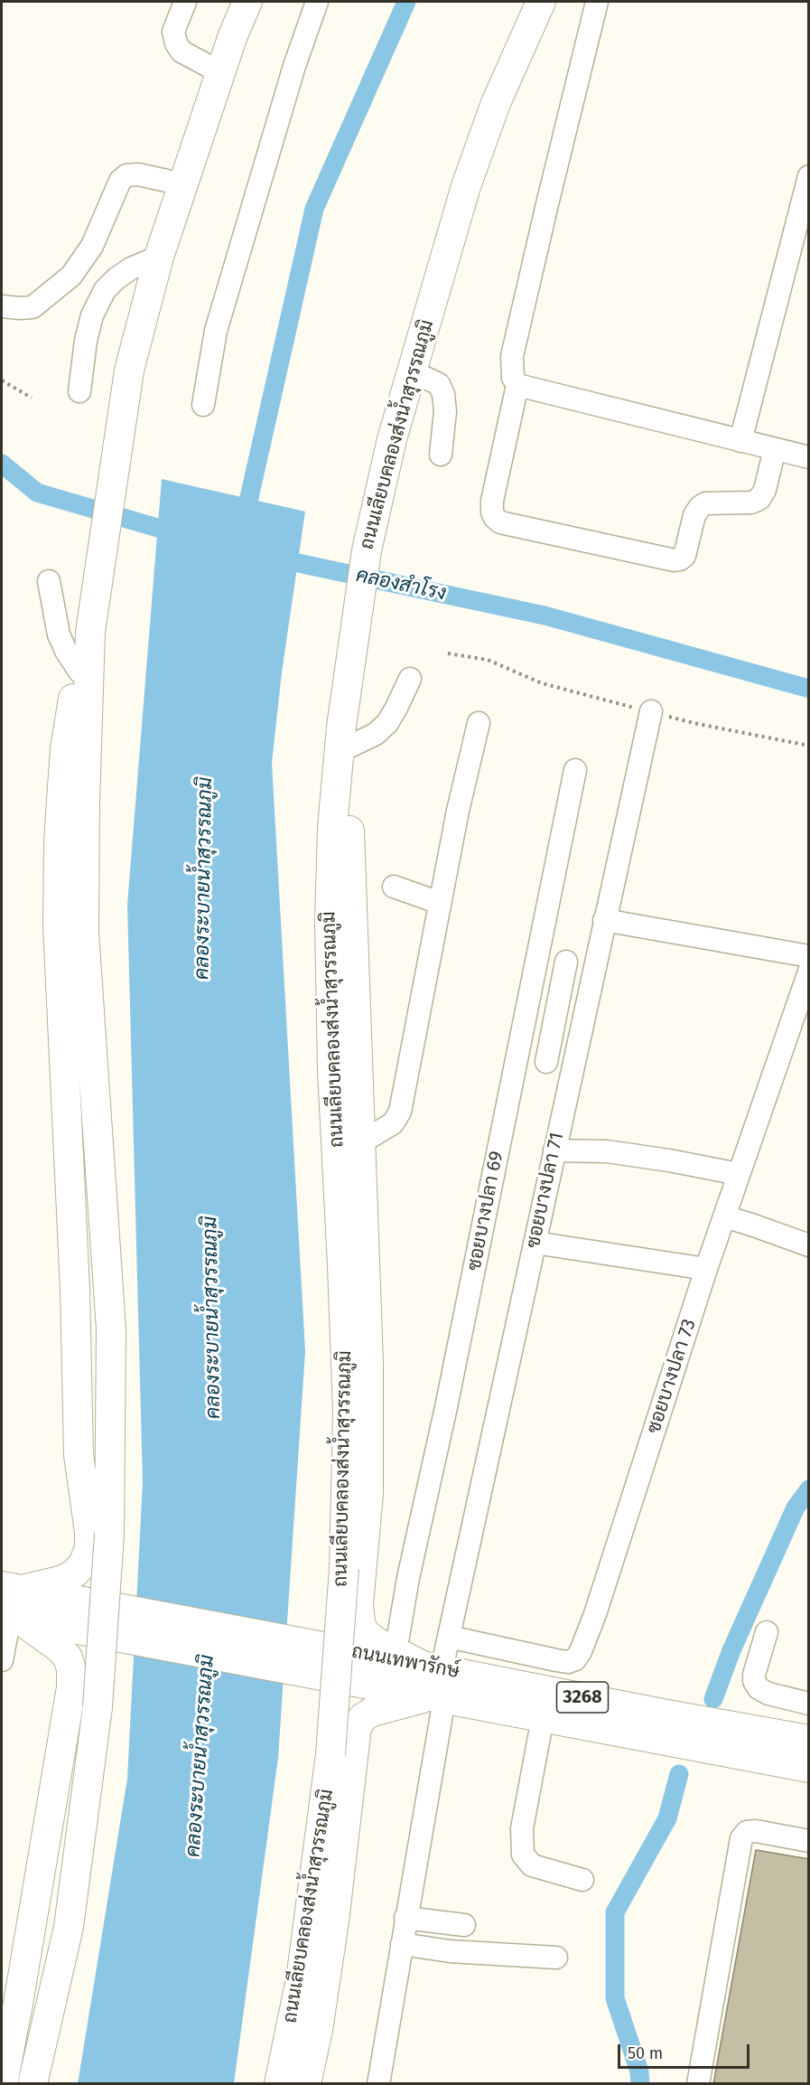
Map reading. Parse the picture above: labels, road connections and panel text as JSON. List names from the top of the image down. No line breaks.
{"streets":{"main road":["ถนนเลียบคลองส่งน้ำสุวรรณภูมิ","ถนนเทพารักษ์","3268"],"street":["ซอยบางปลา 71","ซอยบางปลา 69","ซอยบางปลา 73"]},"crossings":[["ซอยบางปลา 71","ซอยบางปลา 73"],["ซอยบางปลา 71","ถนนเทพารักษ์"]],"water":["คลองสำโรง","คลองระบายน้ำสุวรรณภูมิ"],"scale_bar":"50 m"}
